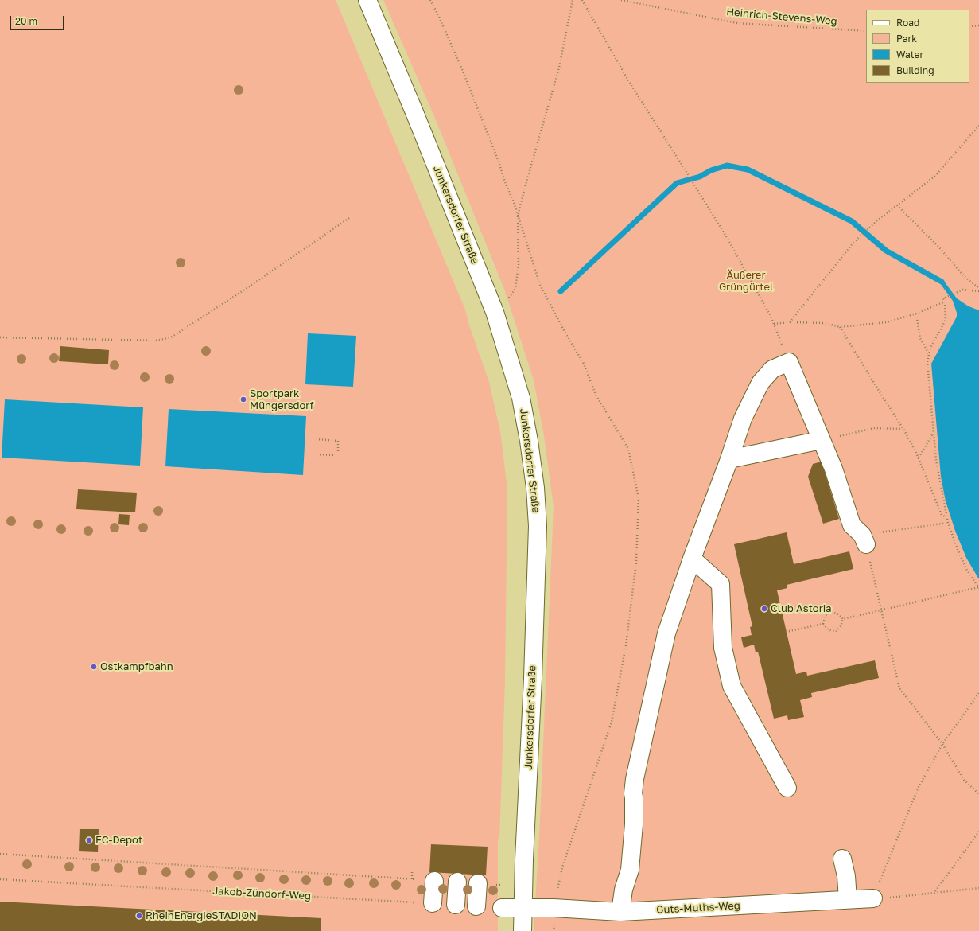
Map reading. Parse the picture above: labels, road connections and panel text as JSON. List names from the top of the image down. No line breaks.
{"streets":{"street":["Junkersdorfer Straße","Guts-Muths-Weg"],"path":["Heinrich-Stevens-Weg","Jakob-Zündorf-Weg"]},"crossings":[["Junkersdorfer Straße","Guts-Muths-Weg"]],"parks":["Äußerer Grüngürtel"],"places":["Sportpark Müngersdorf","Club Astoria","Ostkampfbahn","FC-Depot","RheinEnergieSTADION"],"legend":["Road","Park","Water","Building"],"scale_bar":"20 m"}
